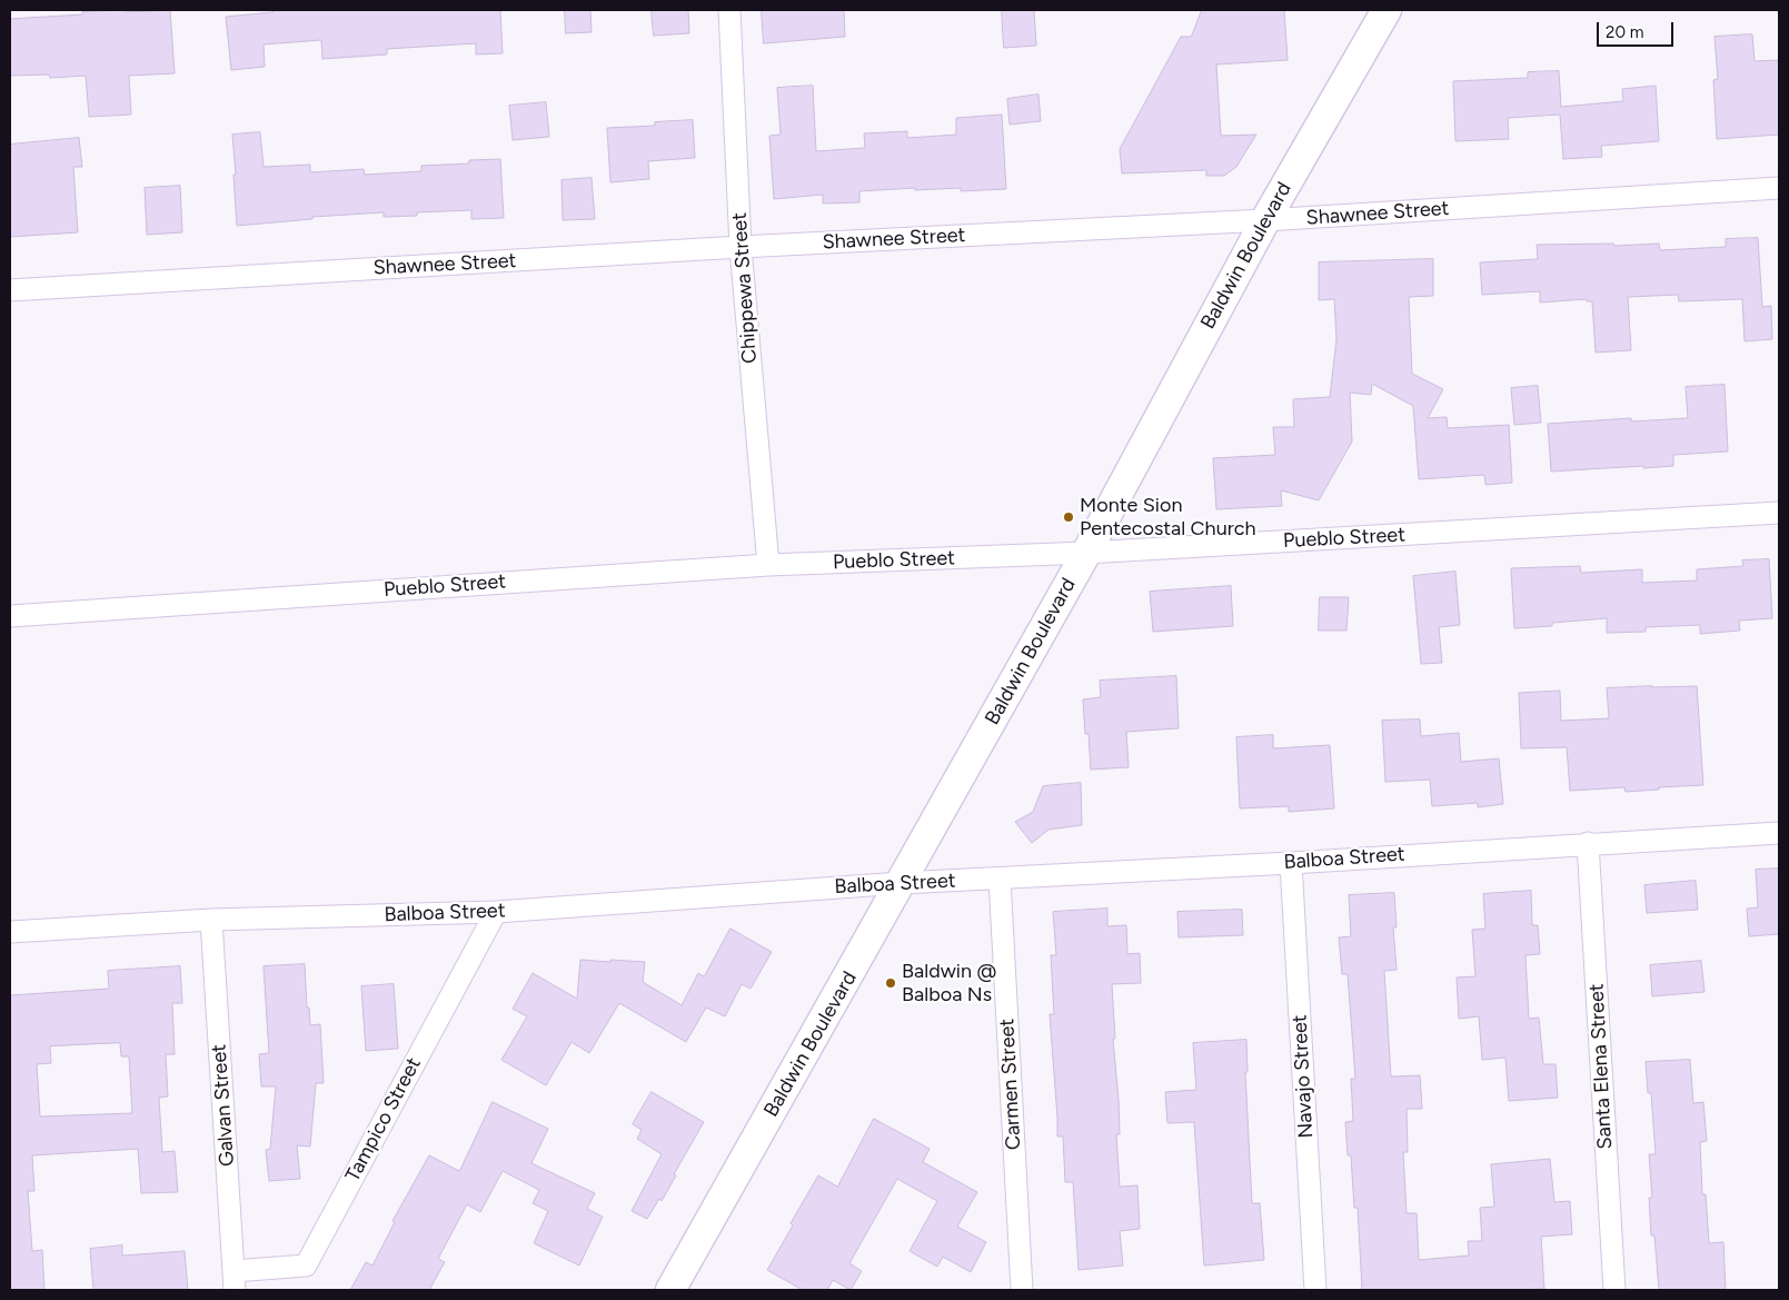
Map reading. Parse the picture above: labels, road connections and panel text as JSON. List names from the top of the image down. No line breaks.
{"streets":{"main road":["Baldwin Boulevard"],"street":["Shawnee Street","Chippewa Street","Pueblo Street","Balboa Street","Santa Elena Street","Navajo Street","Carmen Street","Galvan Street","Tampico Street"]},"crossings":[["Shawnee Street","Baldwin Boulevard"],["Shawnee Street","Chippewa Street"],["Baldwin Boulevard","Pueblo Street"],["Baldwin Boulevard","Balboa Street"],["Chippewa Street","Pueblo Street"],["Balboa Street","Santa Elena Street"],["Balboa Street","Navajo Street"],["Balboa Street","Carmen Street"],["Balboa Street","Galvan Street"],["Balboa Street","Tampico Street"],["Galvan Street","Tampico Street"]],"places":["Monte Sion Pentecostal Church","Baldwin @ Balboa Ns"],"scale_bar":"20 m"}
